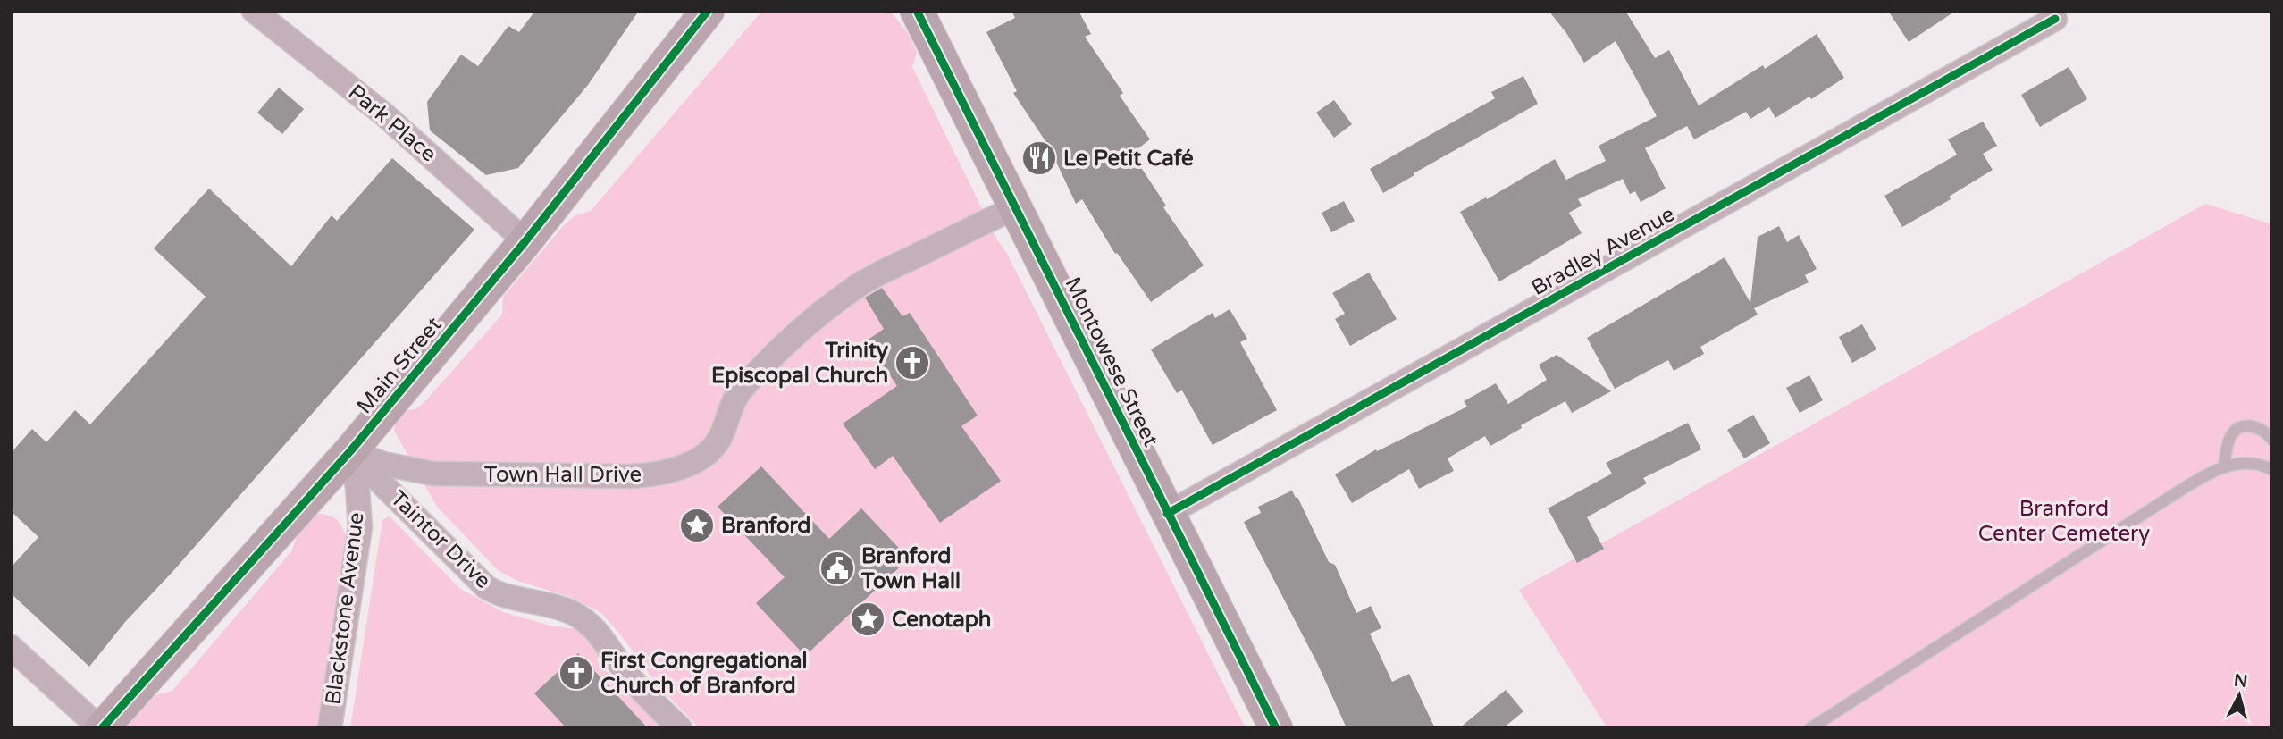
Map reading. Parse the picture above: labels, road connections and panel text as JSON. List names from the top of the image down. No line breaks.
{"streets":{"street":["Park Place","Bradley Avenue","Montowese Street","Main Street","Town Hall Drive","Taintor Drive","Blackstone Avenue"]},"crossings":[["Park Place","Main Street"],["Bradley Avenue","Montowese Street"],["Montowese Street","Town Hall Drive"],["Main Street","Town Hall Drive"],["Main Street","Taintor Drive"],["Main Street","Blackstone Avenue"],["Town Hall Drive","Taintor Drive"],["Town Hall Drive","Blackstone Avenue"],["Taintor Drive","Blackstone Avenue"]],"parks":["Branford Center Cemetery"],"places":{"restaurant":["Le Petit Café"],"church":["Trinity Episcopal Church","First Congregational Church of Branford"],"place":["Branford","Cenotaph"],"public building":["Branford Town Hall"]},"north":"top"}
